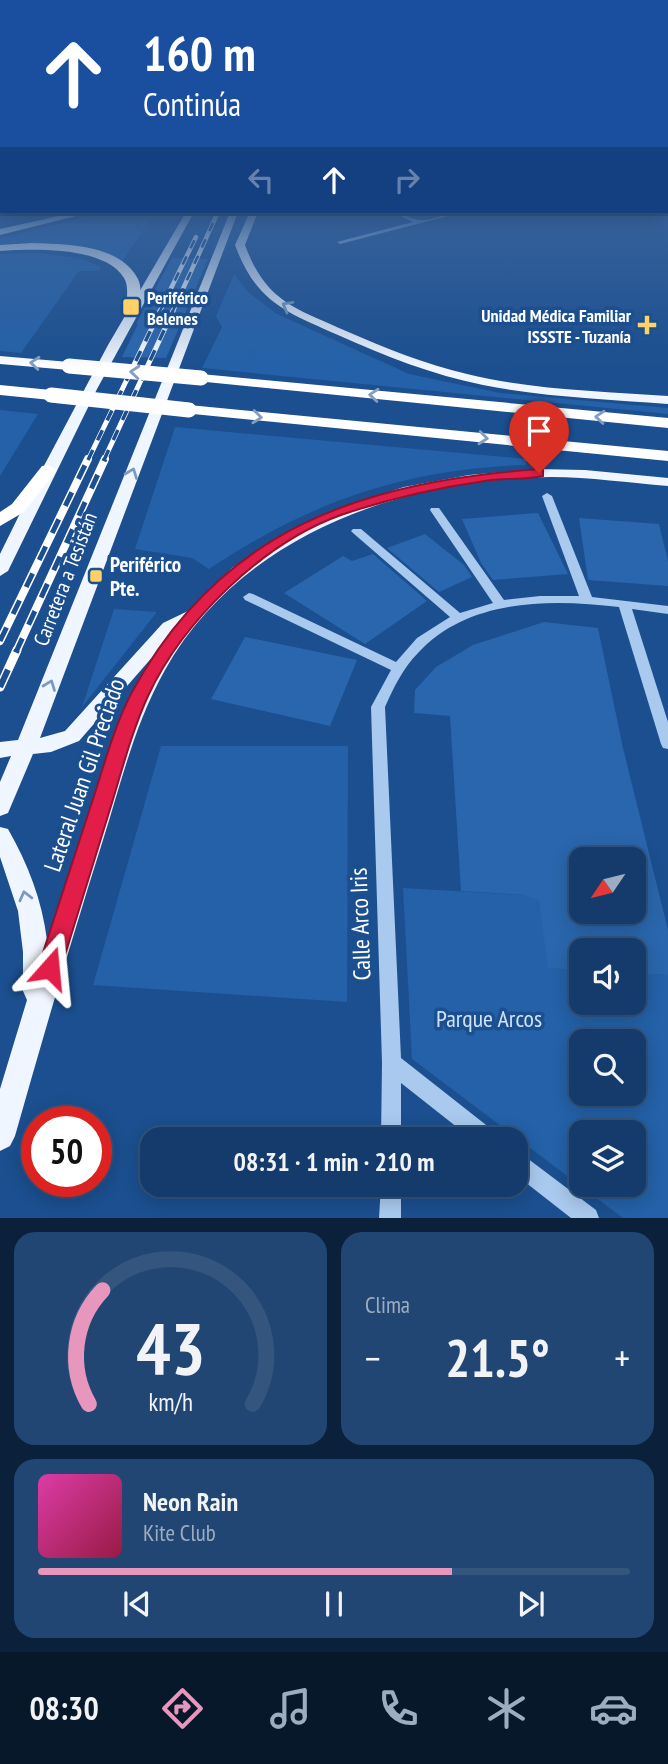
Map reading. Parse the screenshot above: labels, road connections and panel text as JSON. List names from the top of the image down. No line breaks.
{"streets":{"main road":["Carretera a Tesistán","Lateral Juan Gil Preciado"],"street":["Calle Arco Iris"]},"parks":["Parque Arcos"],"places":{"transit":["Periférico Belenes","Periférico Pte."],"health":["Unidad Médica Familiar ISSSTE - Tuzanía"]},"north":"bottom left","page":{"turn":["160 m","Continúa"],"limit":"50","trip":"08:31 · 1 min · 210 m","tile":"Clima","heat":["−","21.5°","+"],"song":["Neon Rain","Kite Club"],"tabs":"08:30","gauge":["43","km/h"]}}
